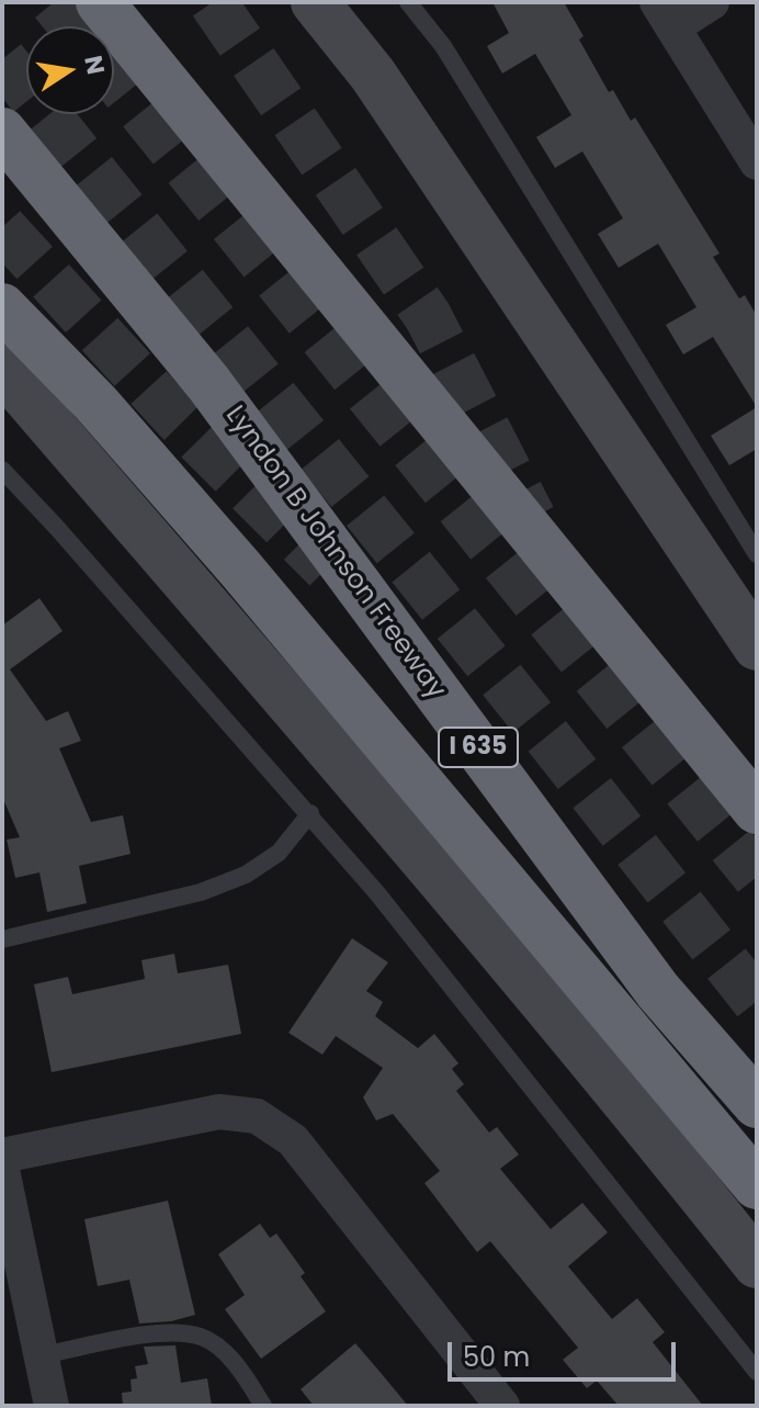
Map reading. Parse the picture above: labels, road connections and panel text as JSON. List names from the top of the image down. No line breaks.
{"streets":{"highway":["Lyndon B Johnson Freeway","I 635"]},"scale_bar":"50 m","north":"right"}
